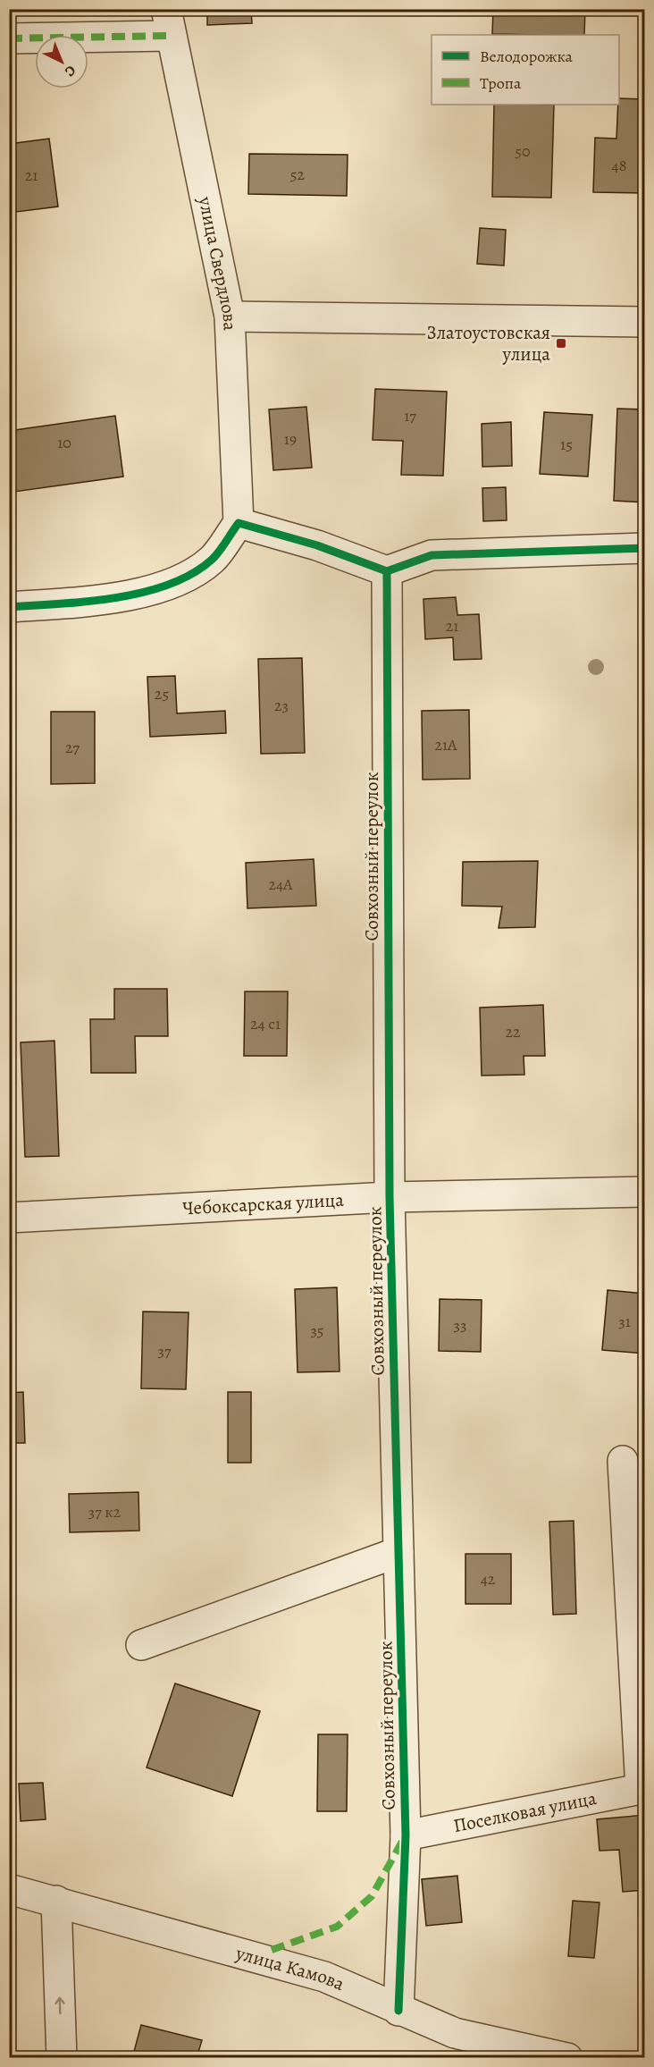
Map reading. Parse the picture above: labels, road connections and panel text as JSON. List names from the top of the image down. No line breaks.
{"streets":{"street":["улица Свердлова","Совхозный переулок","Чебоксарская улица","Поселковая улица","улица Камова"]},"crossings":[["Совхозный переулок","Чебоксарская улица"],["Совхозный переулок","Поселковая улица"],["Совхозный переулок","улица Камова"]],"places":{"transit":["Златоустовская улица"]},"house_numbers":["50","48","52","21","17","19","10","15","21","25","23","21А","27","24А","24 с1","22","31","33","35","37","37 к2","42"],"legend":["Велодорожка","Тропа"],"north":"bottom right"}
